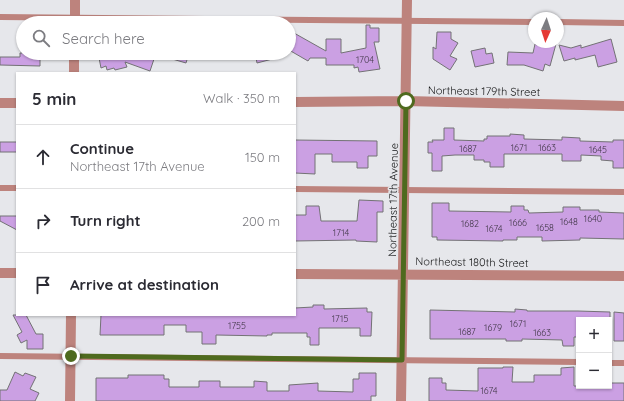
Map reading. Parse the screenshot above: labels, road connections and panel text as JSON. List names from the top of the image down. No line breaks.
{"streets":{"street":["Northeast 179th Street","Northeast 17th Avenue","Northeast 180th Street"]},"crossings":[["Northeast 179th Street","Northeast 17th Avenue"],["Northeast 17th Avenue","Northeast 180th Street"]],"house_numbers":["1704","1671","1663","1687","1645","1640","1648","1666","1682","1658","1674","1714","1715","1671","1755","1679","1687","1663","1674"],"north":"bottom","page":{"search":"Search here","heading":["5 min","Walk · 350 m"],"list":[["Continue","Northeast 17th Avenue","150 m"],["Turn right","200 m"],"Arrive at destination"],"map_buttons":["+","−"]}}
